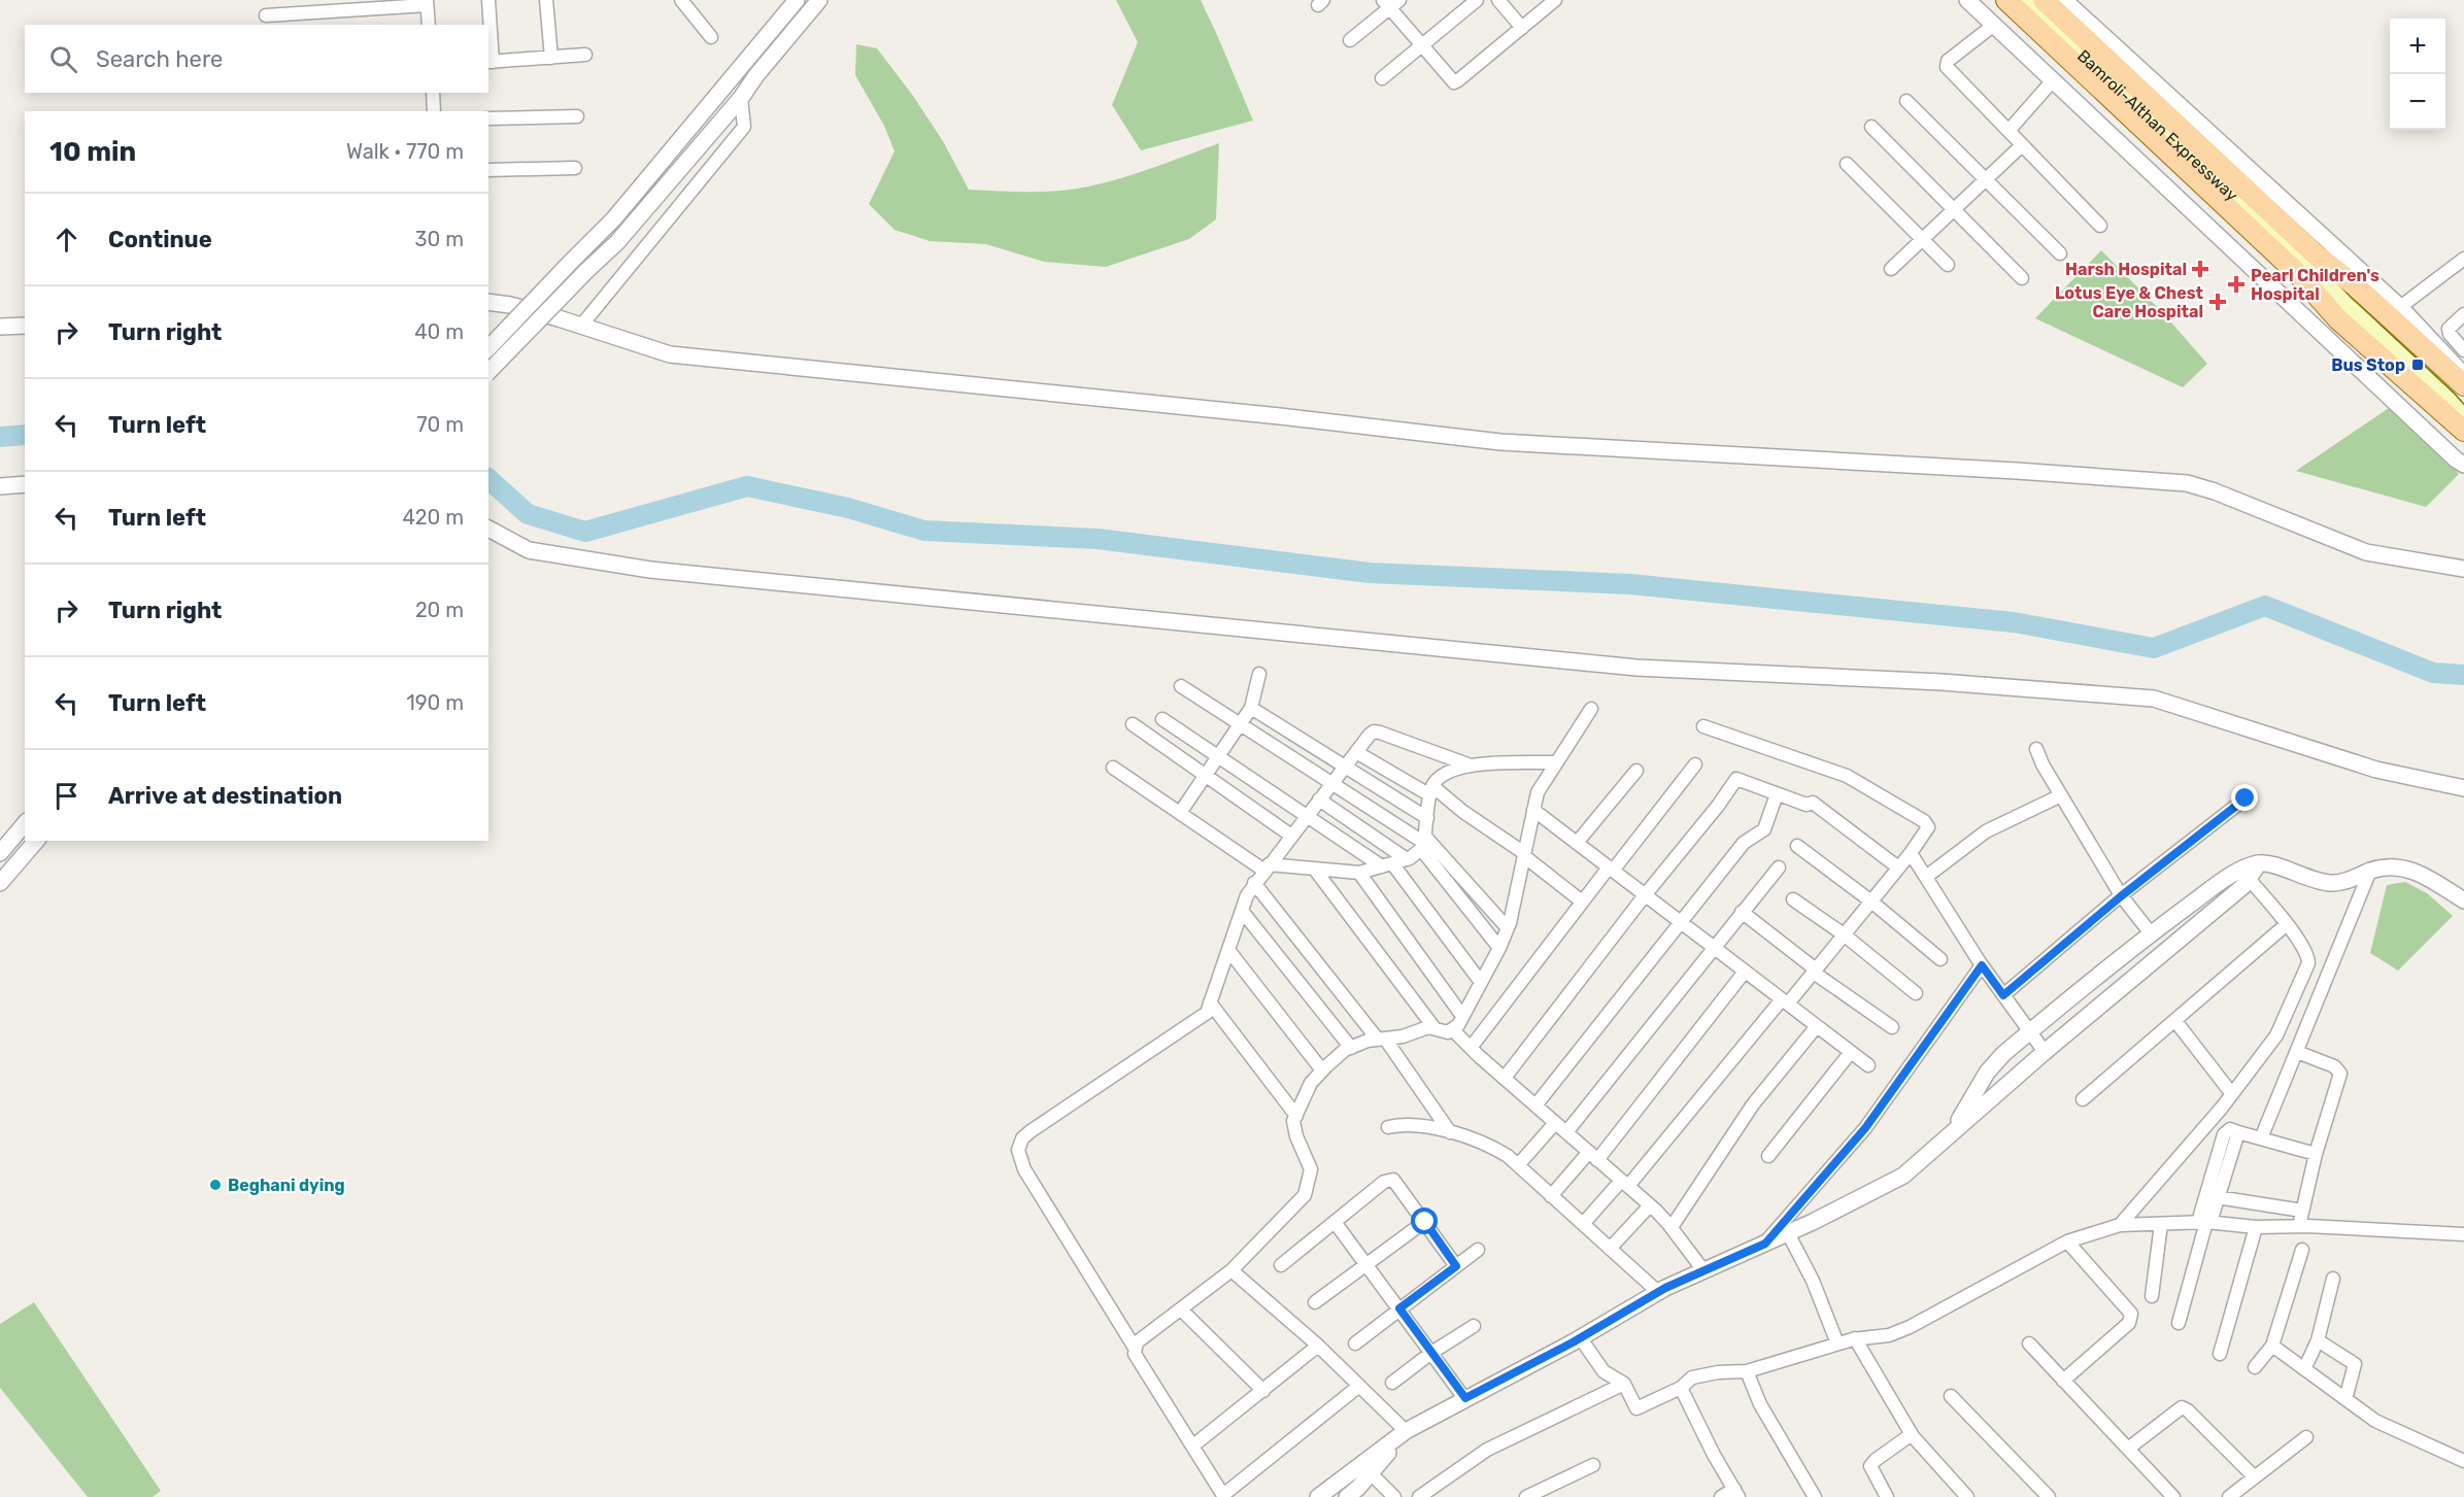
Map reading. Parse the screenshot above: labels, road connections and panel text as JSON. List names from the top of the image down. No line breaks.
{"streets":{"main road":["Bamroli-Althan Expressway"]},"places":{"health":["Harsh Hospital","Pearl Children's Hospital","Lotus Eye & Chest Care Hospital"],"transit":["Bus Stop"],"other":["Beghani dying"]},"page":{"map_buttons":["+","−"],"search":"Search here","heading":["10 min","Walk · 770 m"],"list":[["Continue","30 m"],["Turn right","40 m"],["Turn left","70 m"],["Turn left","420 m"],["Turn right","20 m"],["Turn left","190 m"],"Arrive at destination"]}}
